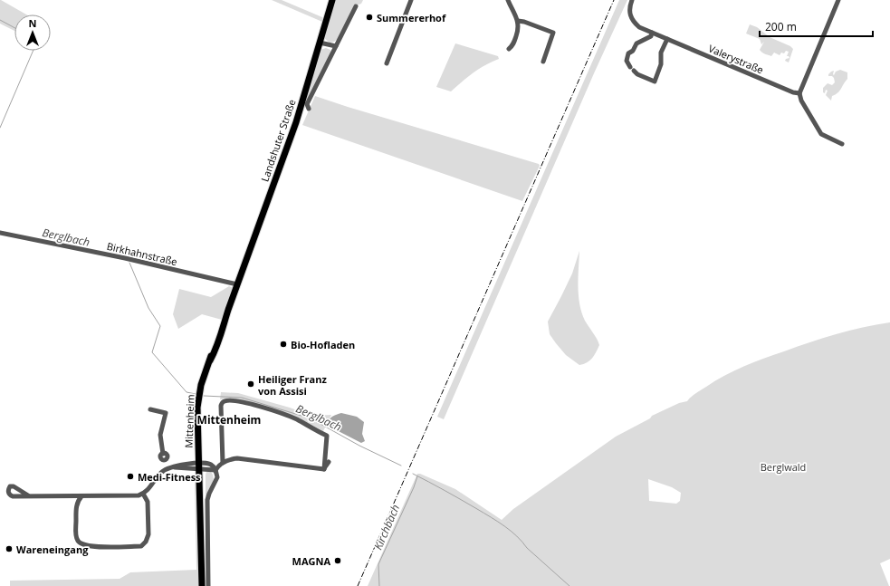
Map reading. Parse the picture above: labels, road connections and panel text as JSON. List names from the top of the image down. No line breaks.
{"streets":{"main road":["Landshuter Straße","Mittenheim"],"street":["Valerystraße","Birkhahnstraße"]},"crossings":[["Landshuter Straße","Birkhahnstraße"],["Landshuter Straße","Mittenheim"],["Birkhahnstraße","Mittenheim"]],"districts":["Mittenheim"],"water":["Berglbach","Kirchbach"],"parks":["Berglwald"],"places":["Summererhof","Bio-Hofladen","Heiliger Franz von Assisi","Medi-Fitness","Wareneingang","MAGNA"],"scale_bar":"200 m","north":"top"}
